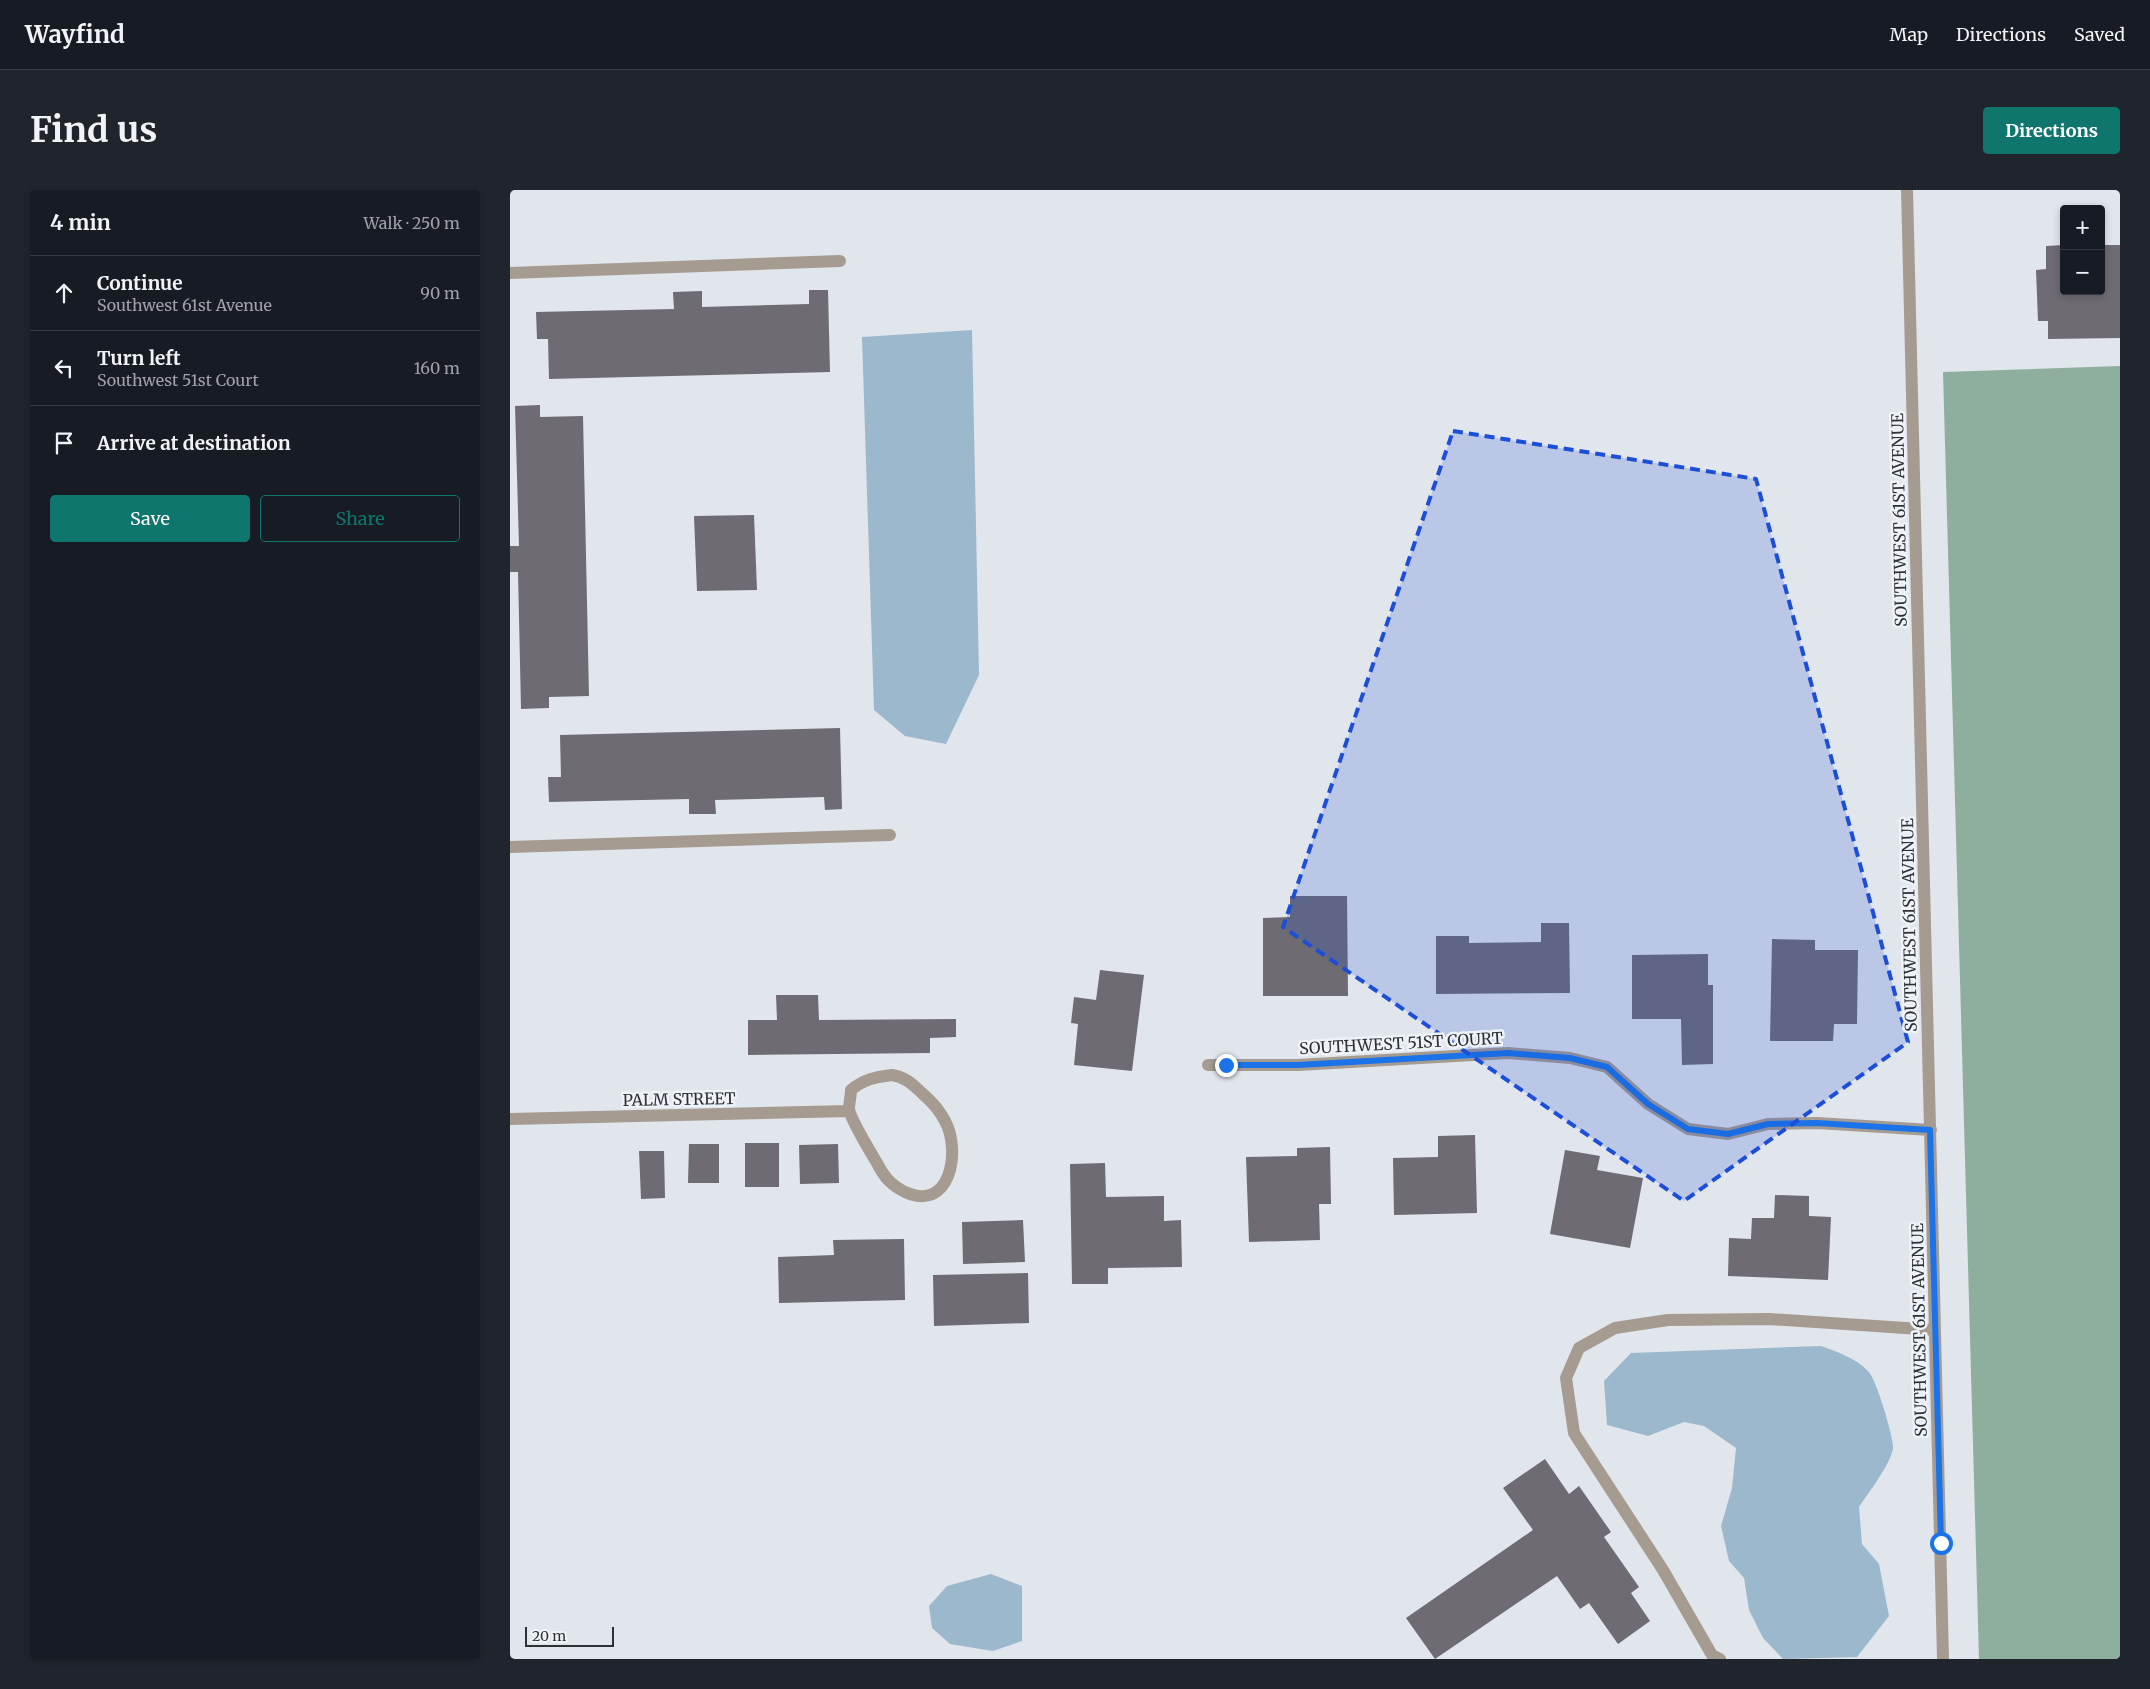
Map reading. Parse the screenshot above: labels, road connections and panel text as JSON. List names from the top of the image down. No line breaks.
{"streets":{"street":["SOUTHWEST 61ST AVENUE","SOUTHWEST 51ST COURT","PALM STREET"]},"crossings":[["SOUTHWEST 61ST AVENUE","SOUTHWEST 51ST COURT"]],"scale_bar":"20 m","page":{"header":"Wayfind","nav":["Map","Directions","Saved"],"buttons":["Directions",["Save","Share"]],"title":"Find us","heading":["4 min","Walk · 250 m"],"map_buttons":["+","−"],"list":[["Continue","Southwest 61st Avenue","90 m"],["Turn left","Southwest 51st Court","160 m"],"Arrive at destination"],"scale":"20 m"}}
